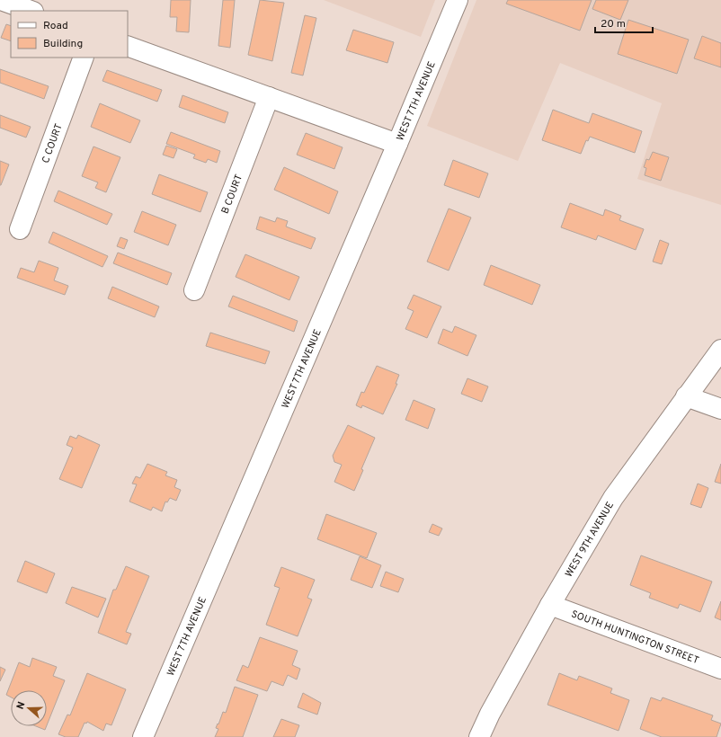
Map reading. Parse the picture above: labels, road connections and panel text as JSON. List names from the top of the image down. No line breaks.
{"streets":{"street":["WEST 7TH AVENUE","C COURT","B COURT","WEST 9TH AVENUE","SOUTH HUNTINGTON STREET"]},"crossings":[["WEST 9TH AVENUE","SOUTH HUNTINGTON STREET"]],"legend":["Road","Building"],"scale_bar":"20 m","north":"left"}
